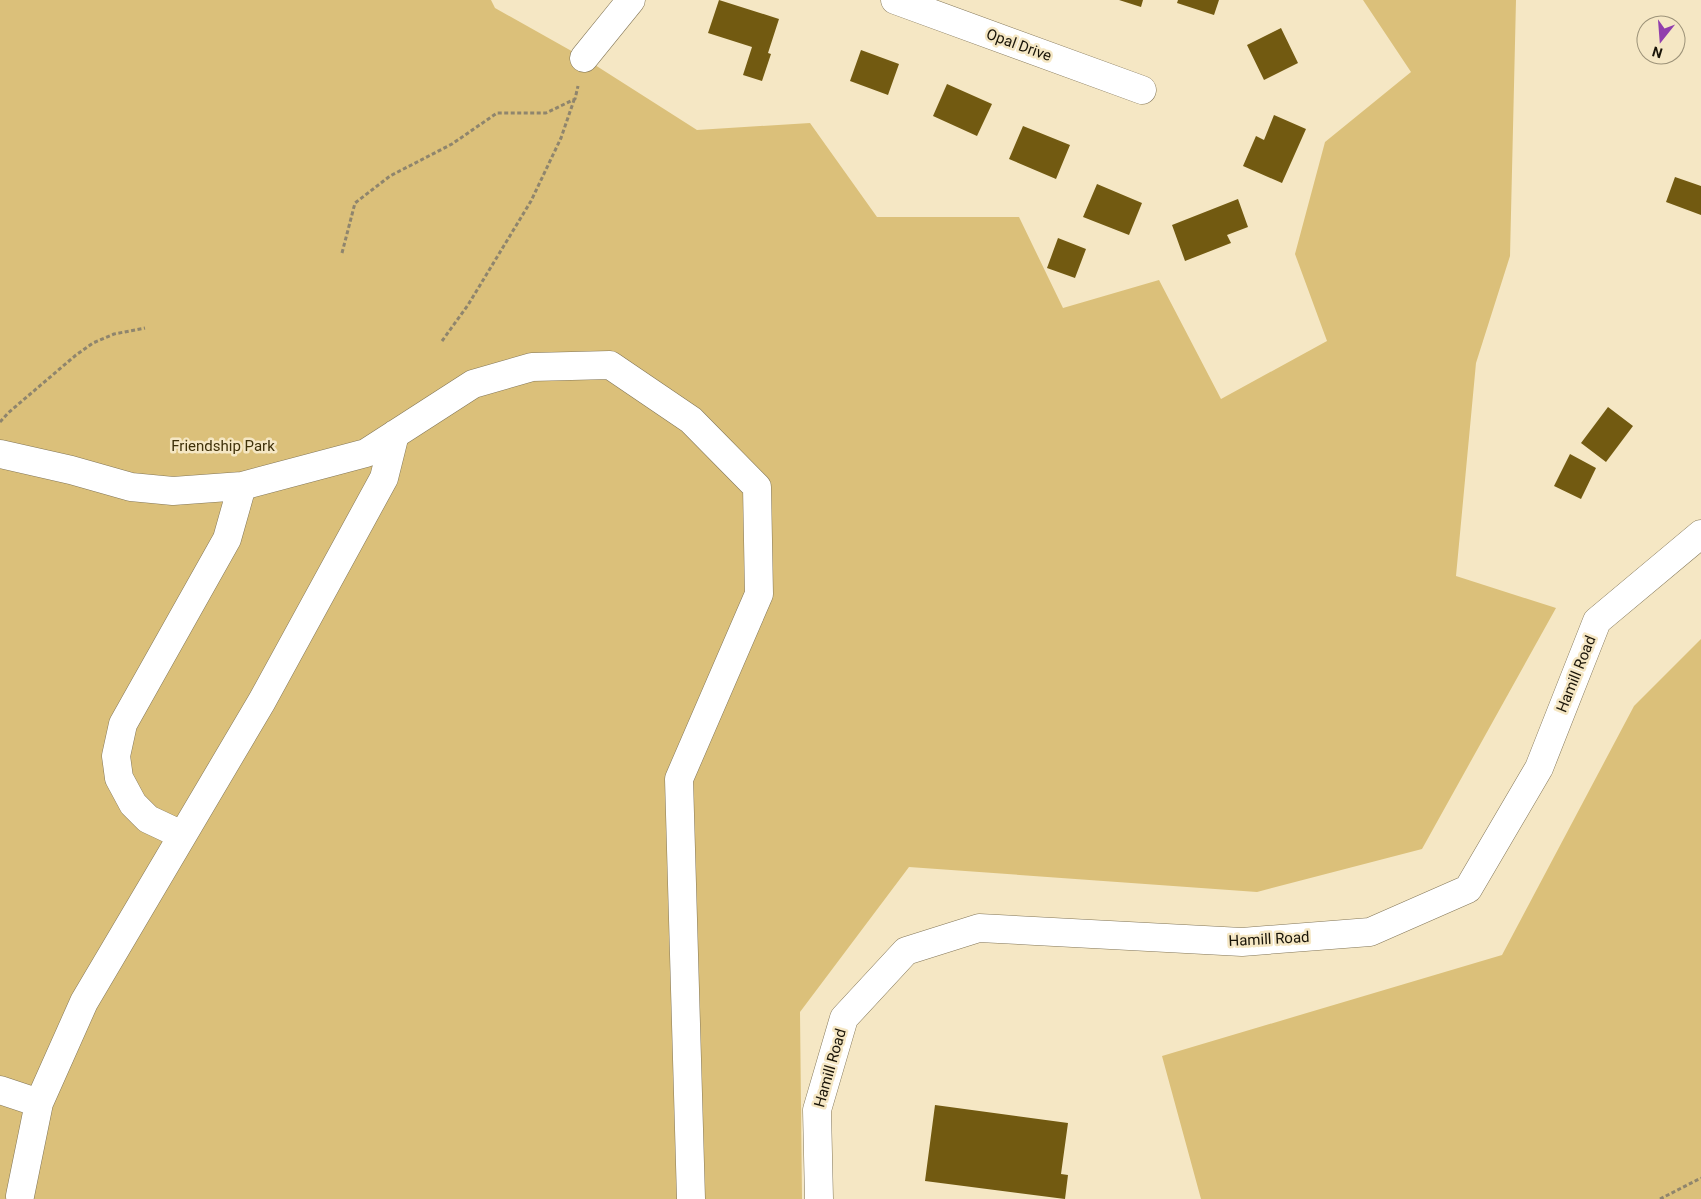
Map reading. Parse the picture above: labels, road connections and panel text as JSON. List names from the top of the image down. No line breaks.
{"streets":{"street":["Opal Drive","Hamill Road"]},"parks":["Friendship Park"],"north":"bottom"}
